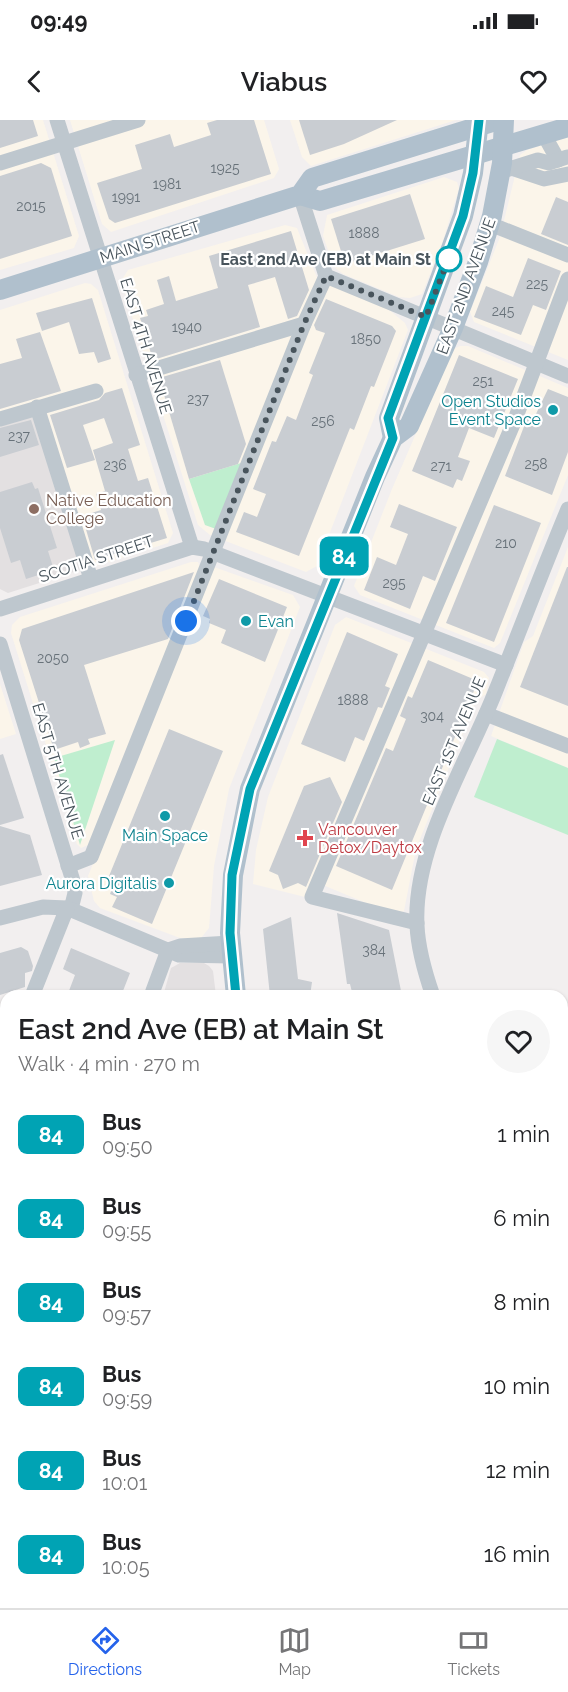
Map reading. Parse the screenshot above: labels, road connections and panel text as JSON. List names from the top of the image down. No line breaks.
{"streets":{"main road":["MAIN STREET","EAST 2ND AVENUE"],"street":["EAST 4TH AVENUE","SCOTIA STREET","EAST 1ST AVENUE","EAST 5TH AVENUE"]},"crossings":[["MAIN STREET","EAST 2ND AVENUE"],["MAIN STREET","EAST 4TH AVENUE"],["EAST 4TH AVENUE","SCOTIA STREET"]],"places":{"other":["East 2nd Ave (EB) at Main St","Open Studios Event Space","Native Education College","Evan","Main Space","Aurora Digitalis"],"health":["Vancouver Detox/Daytox"]},"lines":["bus line 84"],"house_numbers":["1925","1981","1991","2015","1888","225","245","1940","1850","251","237","256","237","258","236","271","210","295","2050","1888","304","384"],"page":{"status":"09:49","header":"Viabus","on_map":"84","heading":["East 2nd Ave (EB) at Main St","Walk · 4 min · 270 m"],"list":[{"mark":"84","name":"Bus","note":"09:50","value":"1 min"},{"mark":"84","name":"Bus","note":"09:55","value":"6 min"},{"mark":"84","name":"Bus","note":"09:57","value":"8 min"},{"mark":"84","name":"Bus","note":"09:59","value":"10 min"},{"mark":"84","name":"Bus","note":"10:01","value":"12 min"},{"mark":"84","name":"Bus","note":"10:05","value":"16 min"}],"tabs":["Directions","Map","Tickets"]}}
